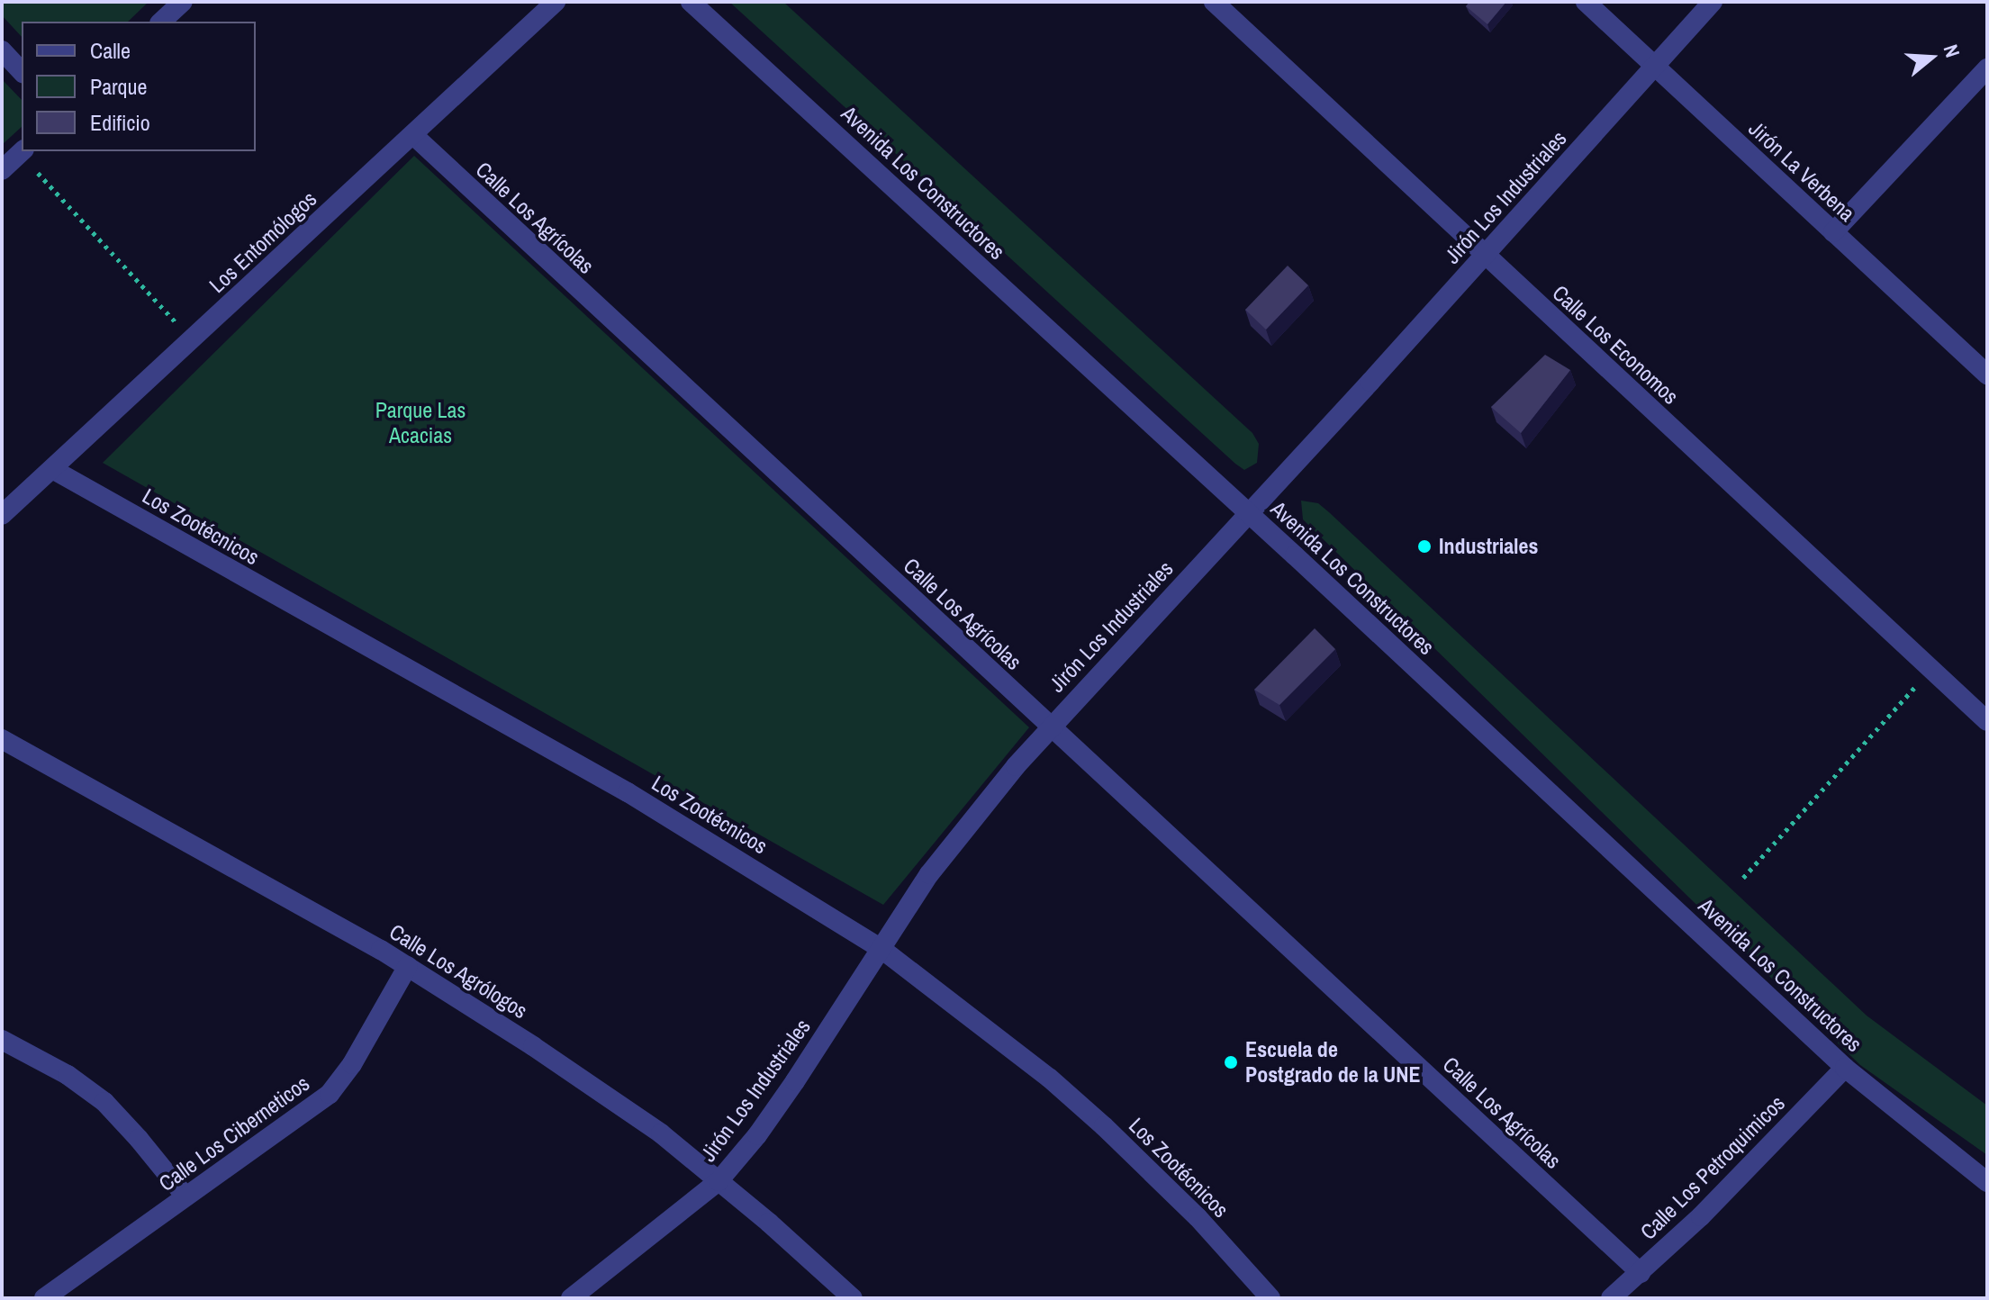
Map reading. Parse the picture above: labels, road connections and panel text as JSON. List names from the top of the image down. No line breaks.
{"streets":{"street":["Jirón La Verbena","Avenida Los Constructores","Jirón Los Industriales","Calle Los Agrícolas","Los Entomólogos","Calle Los Economos","Los Zootécnicos","Calle Los Agrólogos","Calle Los Ciberneticos","Calle Los Petroquimicos"]},"crossings":[["Jirón La Verbena","Jirón Los Industriales"],["Avenida Los Constructores","Jirón Los Industriales"],["Avenida Los Constructores","Calle Los Petroquimicos"],["Jirón Los Industriales","Calle Los Agrícolas"],["Jirón Los Industriales","Calle Los Economos"],["Jirón Los Industriales","Los Zootécnicos"],["Jirón Los Industriales","Calle Los Agrólogos"],["Calle Los Agrícolas","Los Entomólogos"],["Calle Los Agrícolas","Calle Los Petroquimicos"],["Los Entomólogos","Los Zootécnicos"],["Calle Los Agrólogos","Calle Los Ciberneticos"]],"parks":["Parque Las Acacias"],"places":["Industriales","Escuela de Postgrado de la UNE"],"legend":["Calle","Parque","Edificio"],"north":"right"}
